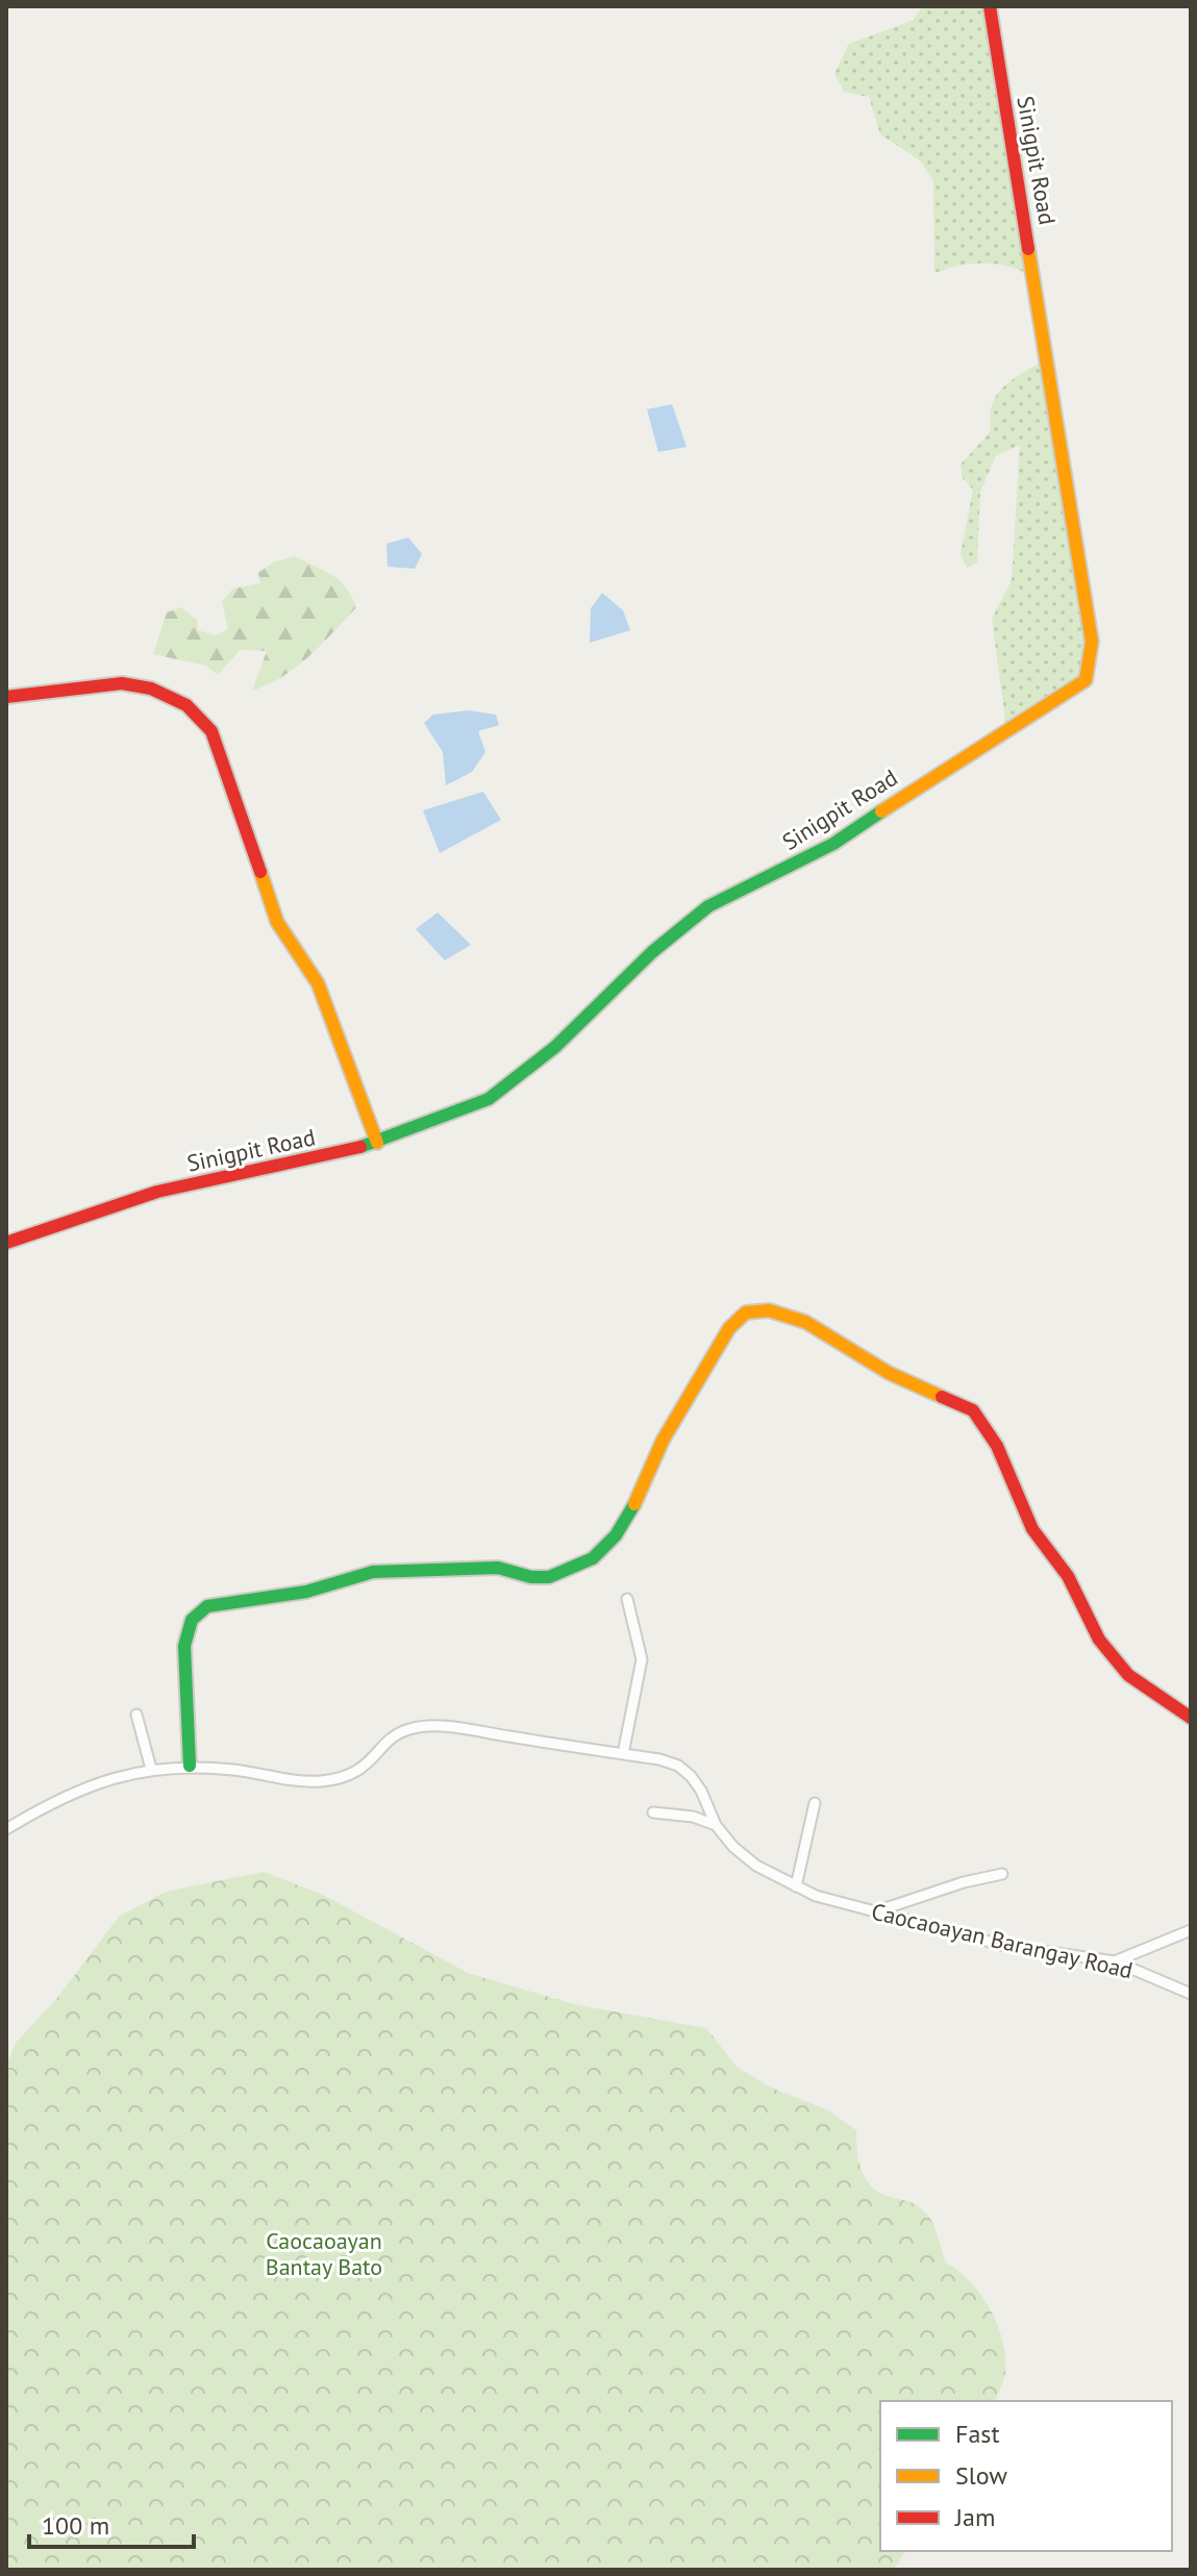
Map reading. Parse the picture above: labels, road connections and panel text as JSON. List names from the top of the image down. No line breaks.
{"streets":{"street":["Sinigpit Road","Caocaoayan Barangay Road"]},"parks":["Caocaoayan Bantay Bato"],"legend":["Fast","Slow","Jam"],"scale_bar":"100 m"}
